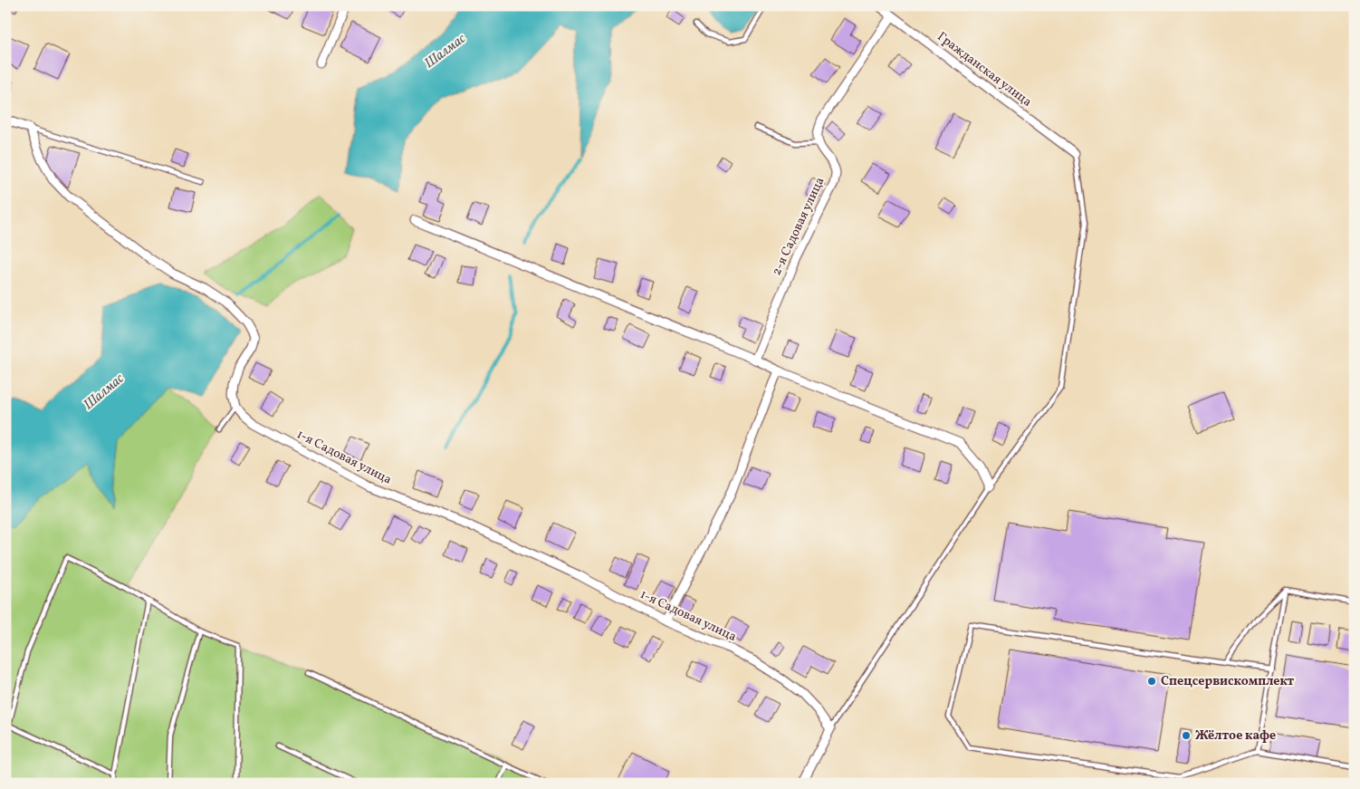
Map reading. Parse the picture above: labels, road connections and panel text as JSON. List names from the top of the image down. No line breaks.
{"streets":{"street":["Гражданская улица","2-я Садовая улица","1-я Садовая улица"]},"water":["Шалмас"],"places":["Спецсервискомплект","Жёлтое кафе"]}
